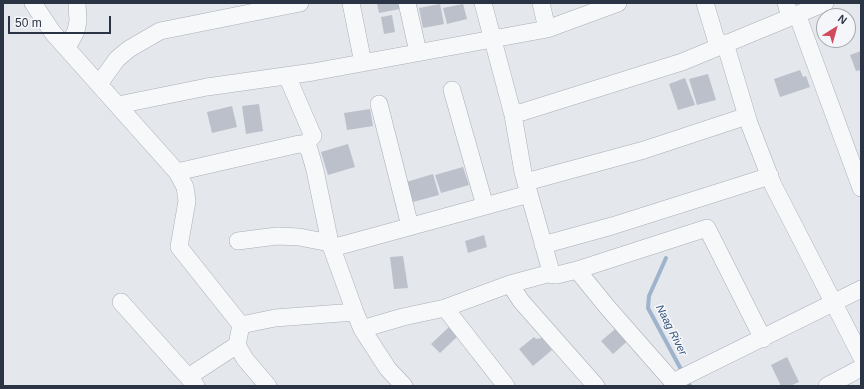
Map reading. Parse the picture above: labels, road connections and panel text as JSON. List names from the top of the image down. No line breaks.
{"water":["Naag River"],"scale_bar":"50 m","north":"top right"}
